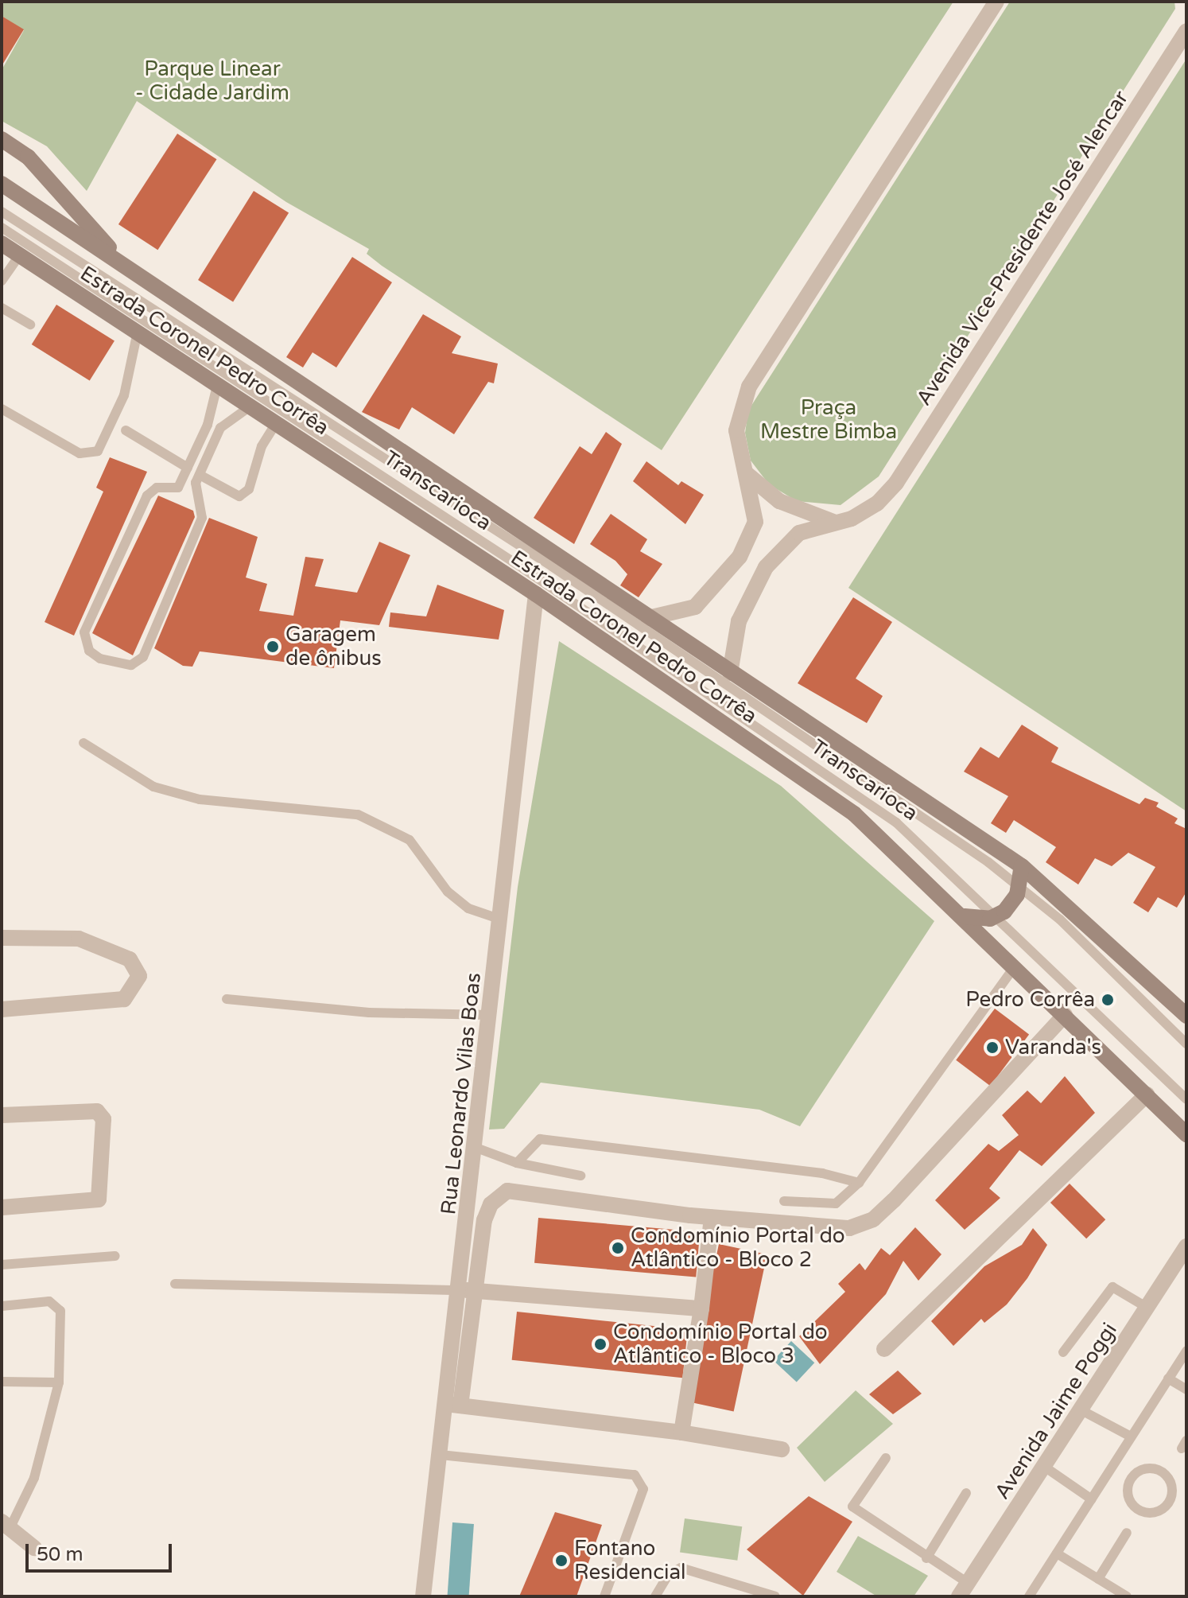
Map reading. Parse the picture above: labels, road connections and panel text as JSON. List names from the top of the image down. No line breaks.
{"streets":{"main road":["Estrada Coronel Pedro Corrêa"],"street":["Avenida Vice-Presidente José Alencar","Rua Leonardo Vilas Boas","Avenida Jaime Poggi"],"lane":["Transcarioca"]},"crossings":[["Avenida Vice-Presidente José Alencar","Estrada Coronel Pedro Corrêa"],["Estrada Coronel Pedro Corrêa","Rua Leonardo Vilas Boas"]],"parks":["Parque Linear - Cidade Jardim","Praça Mestre Bimba"],"places":["Garagem de ônibus","Pedro Corrêa","Varanda's","Condomínio Portal do Atlântico - Bloco 2","Condomínio Portal do Atlântico - Bloco 3","Fontano Residencial"],"scale_bar":"50 m"}
